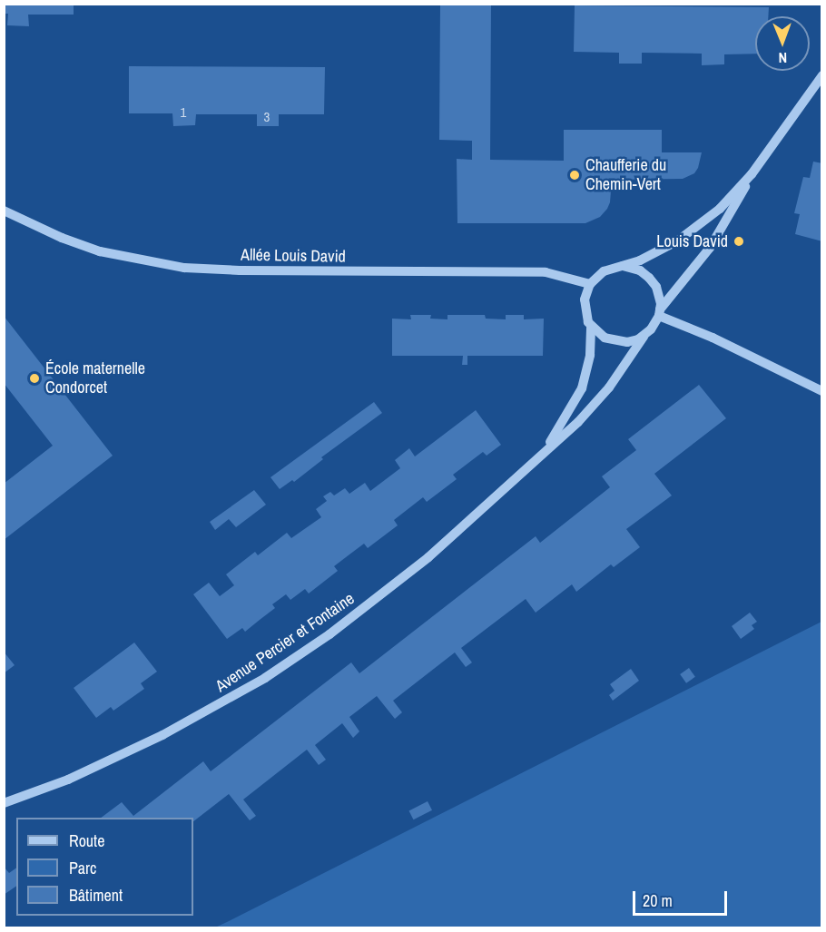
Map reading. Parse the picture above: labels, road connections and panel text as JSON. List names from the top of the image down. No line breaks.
{"streets":{"street":["Allée Louis David","Avenue Percier et Fontaine"]},"crossings":[["Allée Louis David","Avenue Percier et Fontaine"]],"places":["Chaufferie du Chemin-Vert","Louis David","École maternelle Condorcet"],"house_numbers":["1","3"],"legend":["Route","Parc","Bâtiment"],"scale_bar":"20 m","north":"bottom"}
